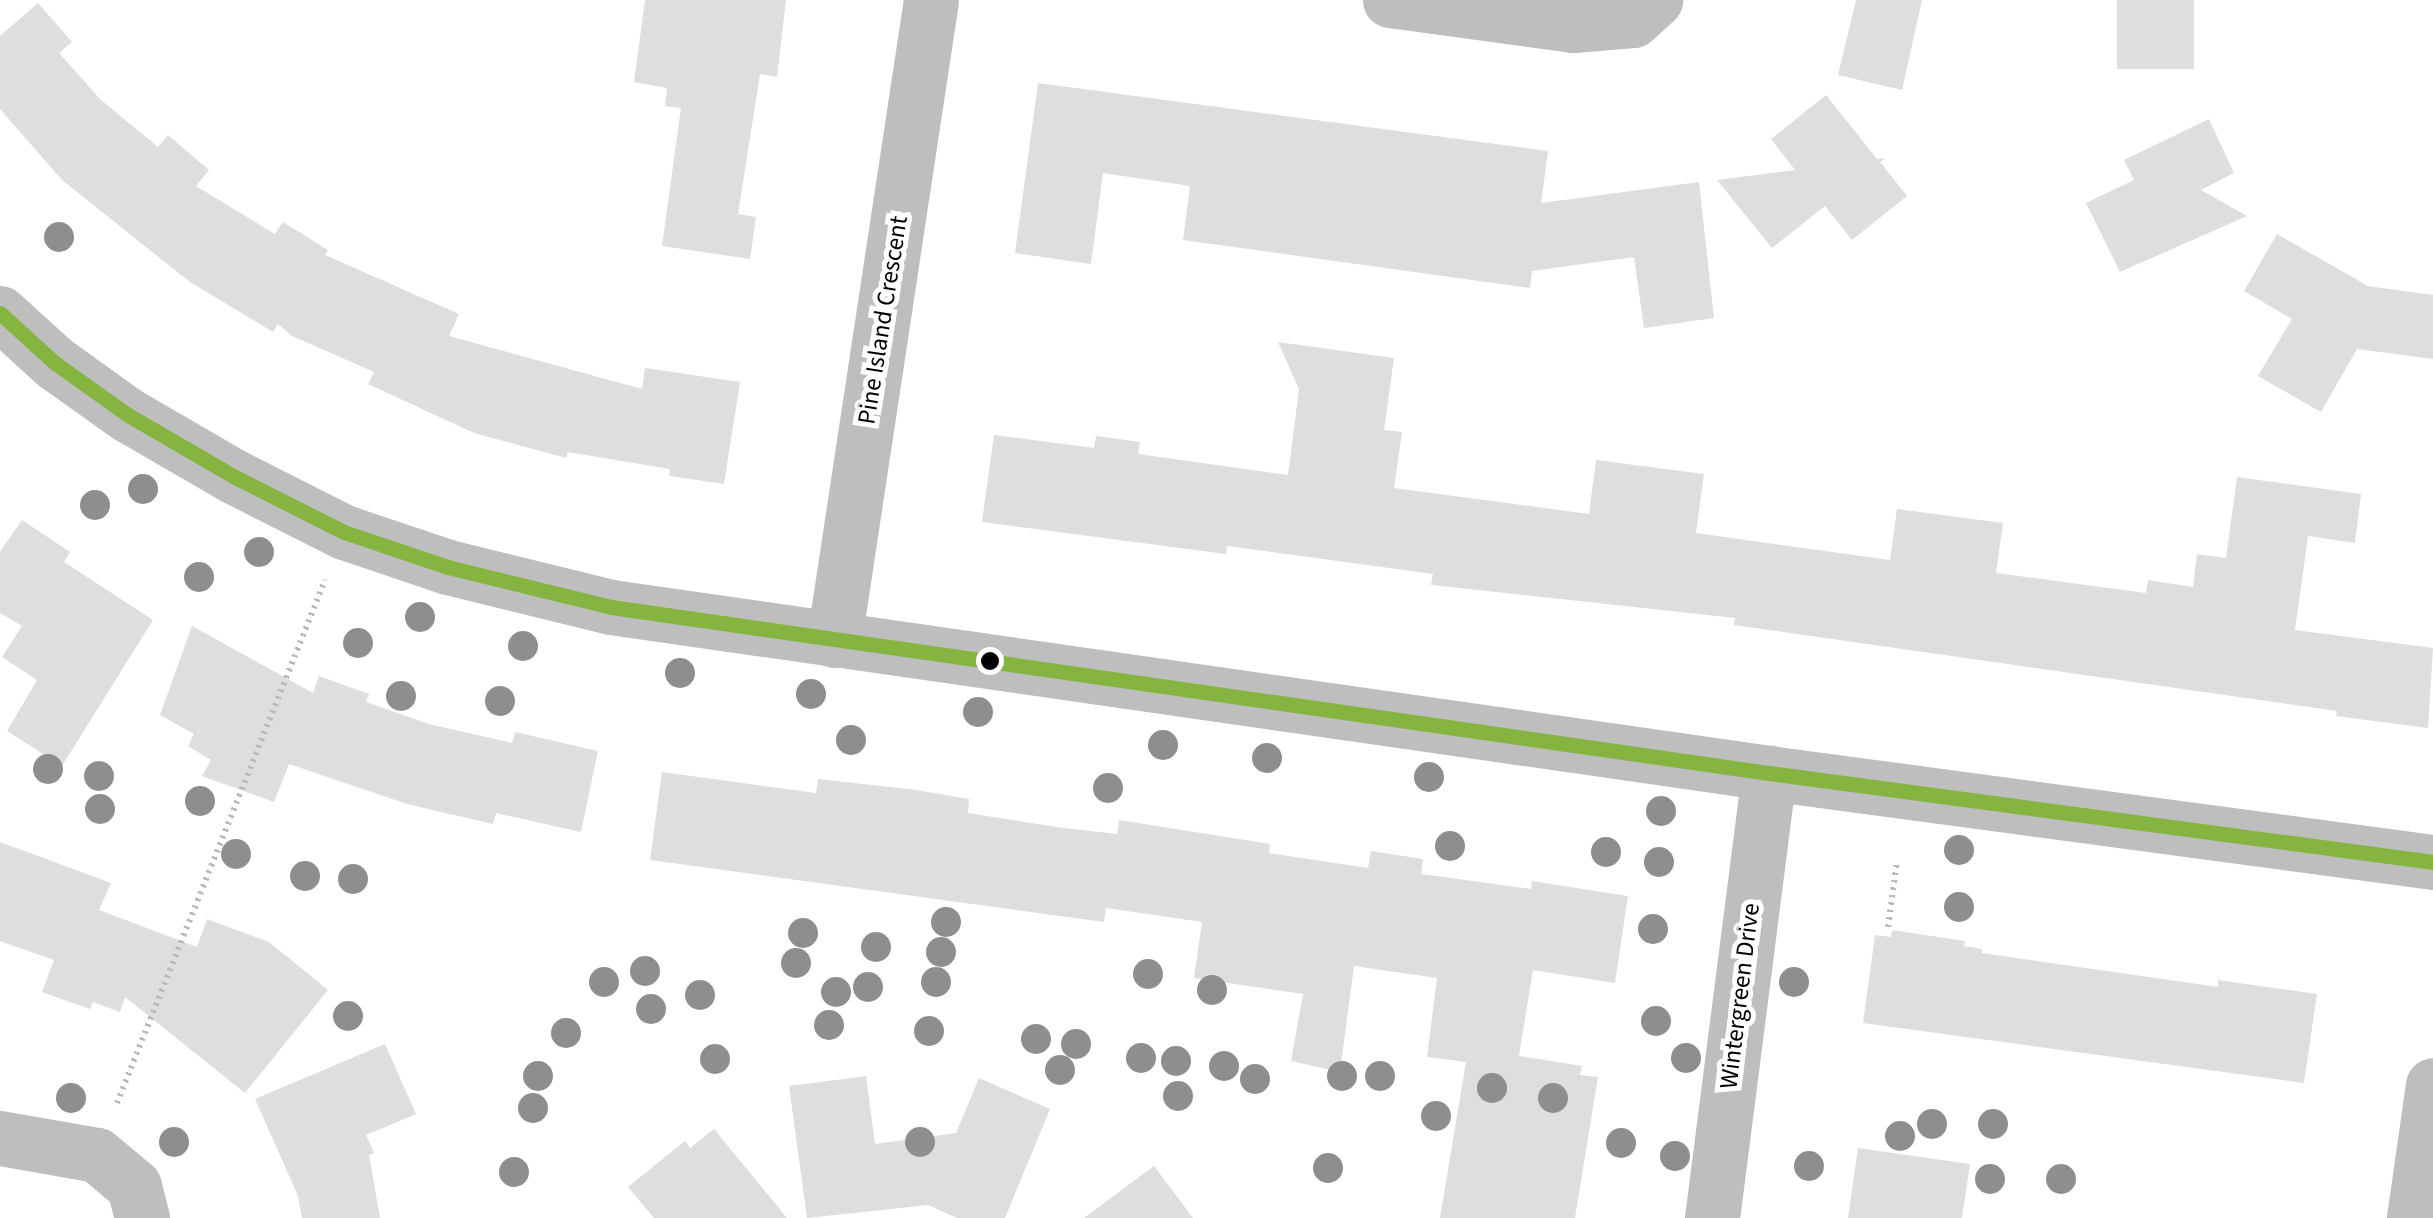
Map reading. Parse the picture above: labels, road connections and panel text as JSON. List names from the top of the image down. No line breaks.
{"streets":{"street":["Pine Island Crescent","Wintergreen Drive"]}}
